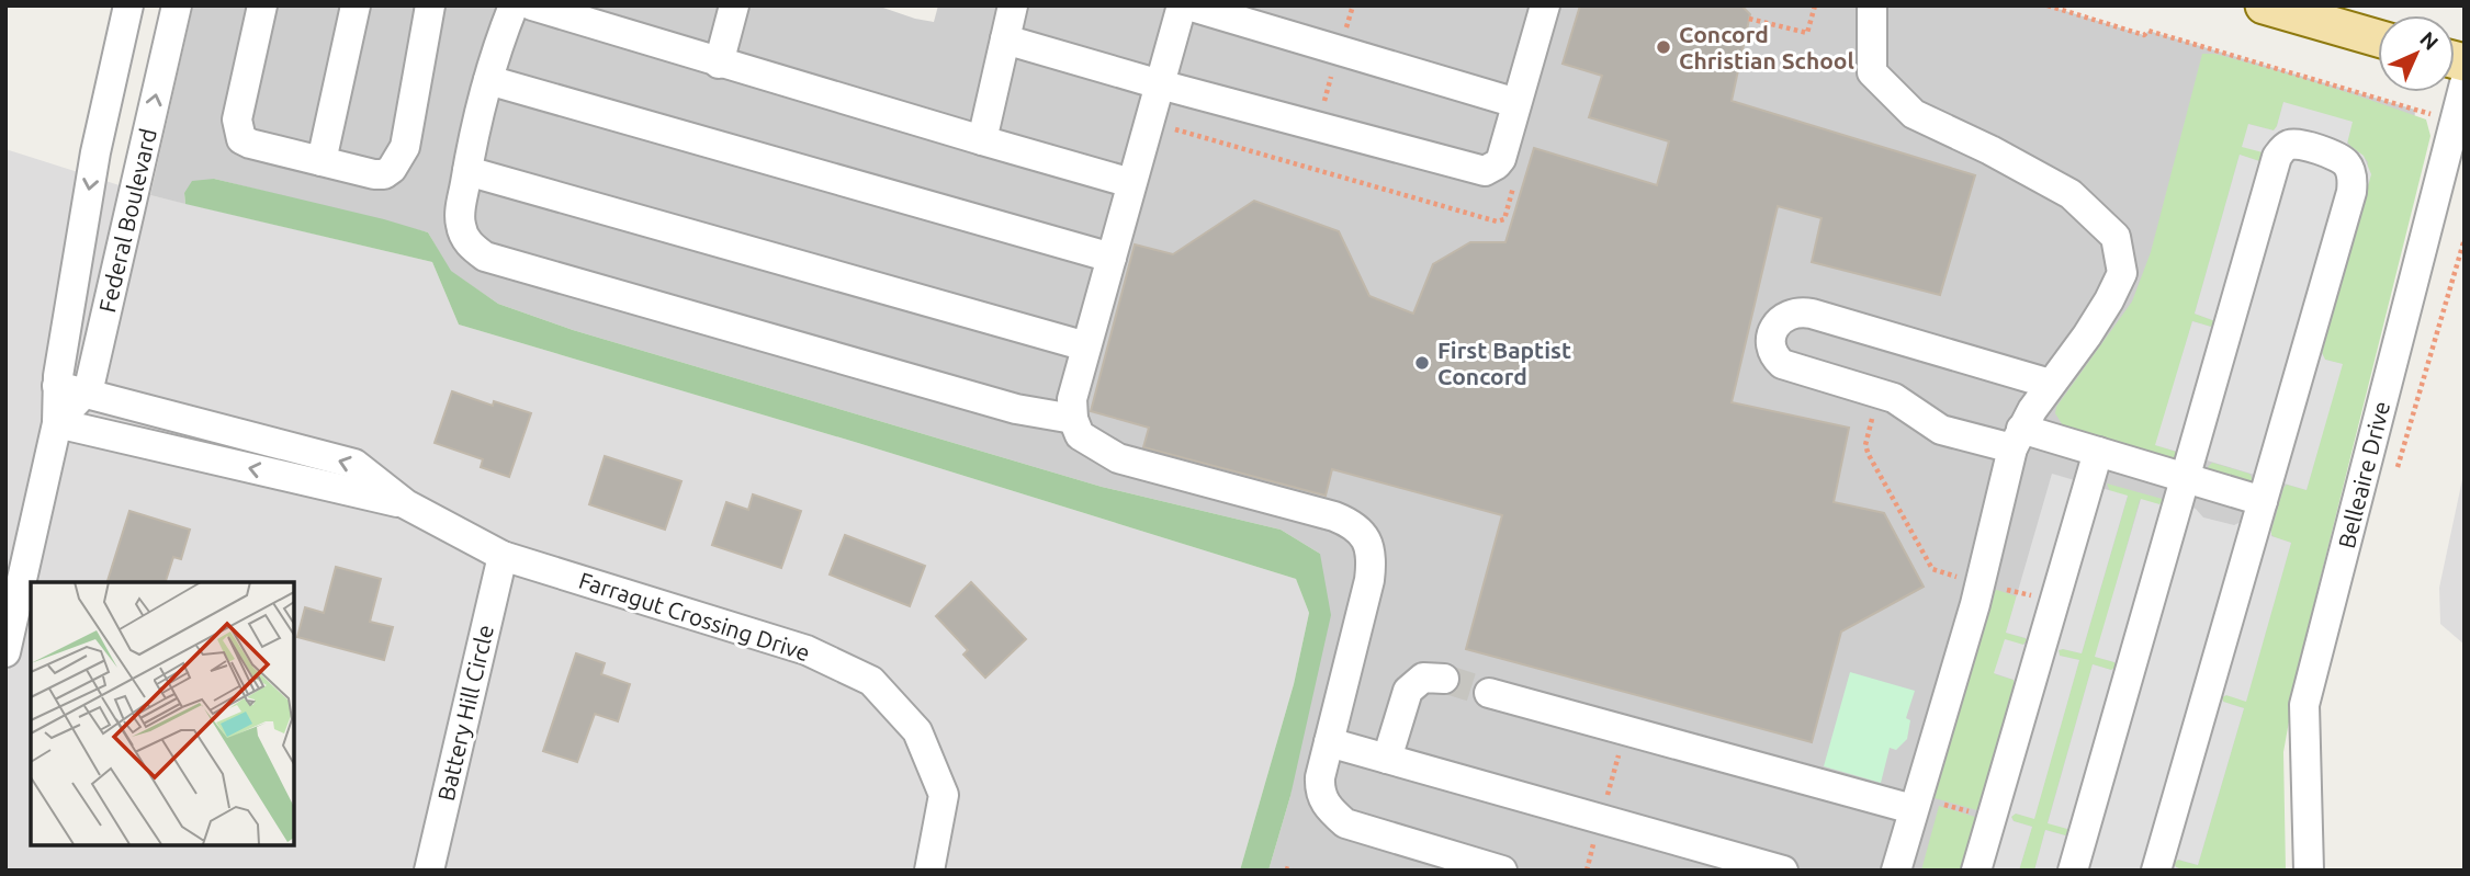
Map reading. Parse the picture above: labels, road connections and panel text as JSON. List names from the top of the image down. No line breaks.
{"streets":{"street":["Federal Boulevard","Belleaire Drive","Farragut Crossing Drive","Battery Hill Circle"]},"crossings":[["Federal Boulevard","Farragut Crossing Drive"],["Farragut Crossing Drive","Battery Hill Circle"]],"places":["Concord Christian School","First Baptist Concord"],"north":"top right"}
